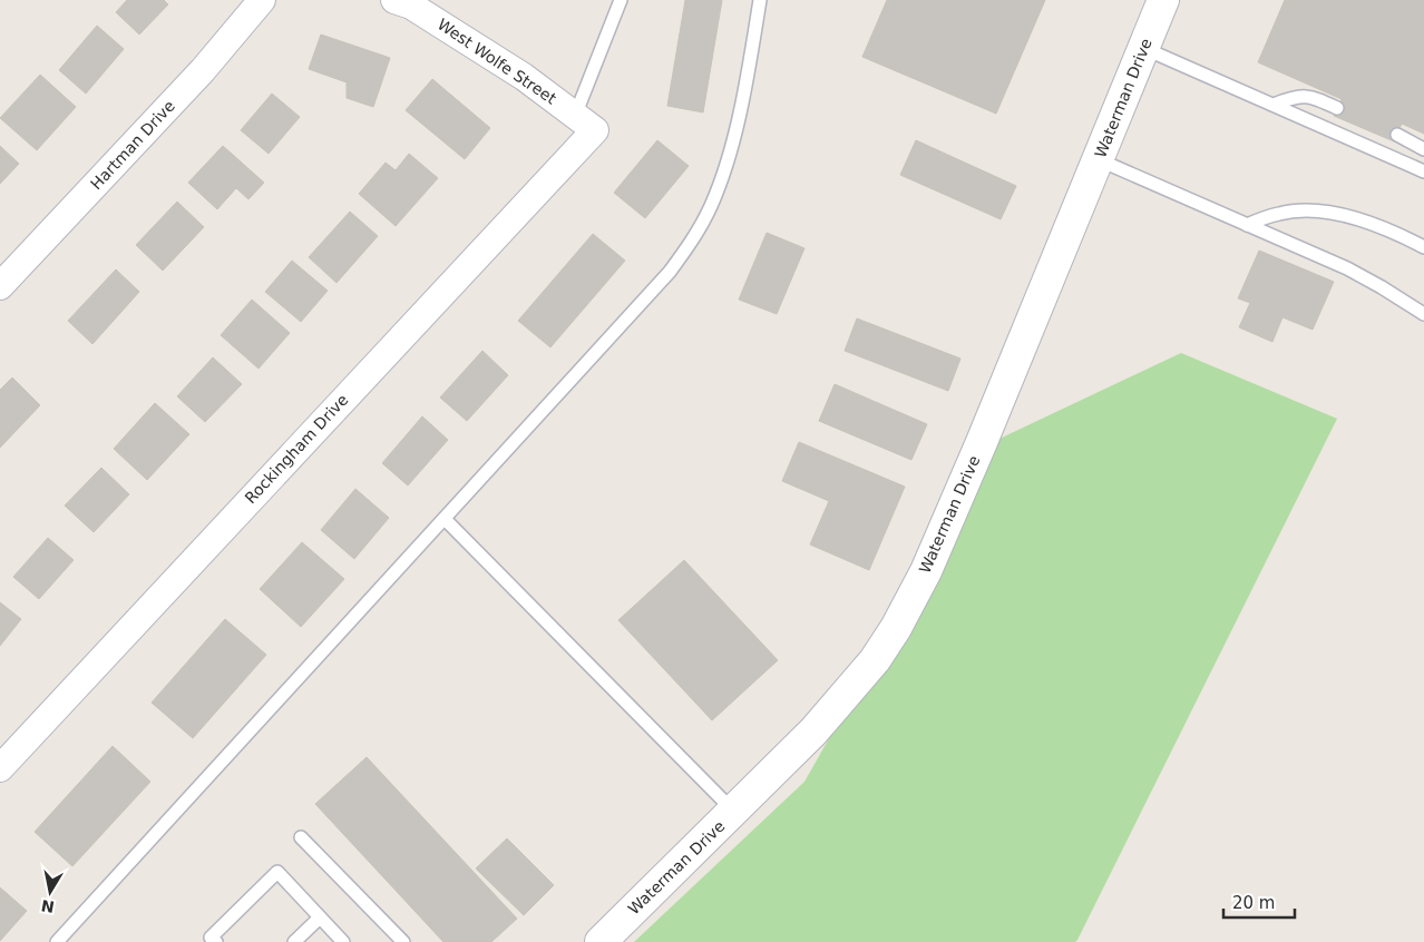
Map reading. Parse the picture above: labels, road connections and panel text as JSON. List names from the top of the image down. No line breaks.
{"streets":{"street":["West Wolfe Street","Waterman Drive","Hartman Drive","Rockingham Drive"]},"crossings":[["West Wolfe Street","Rockingham Drive"]],"scale_bar":"20 m","north":"bottom"}
